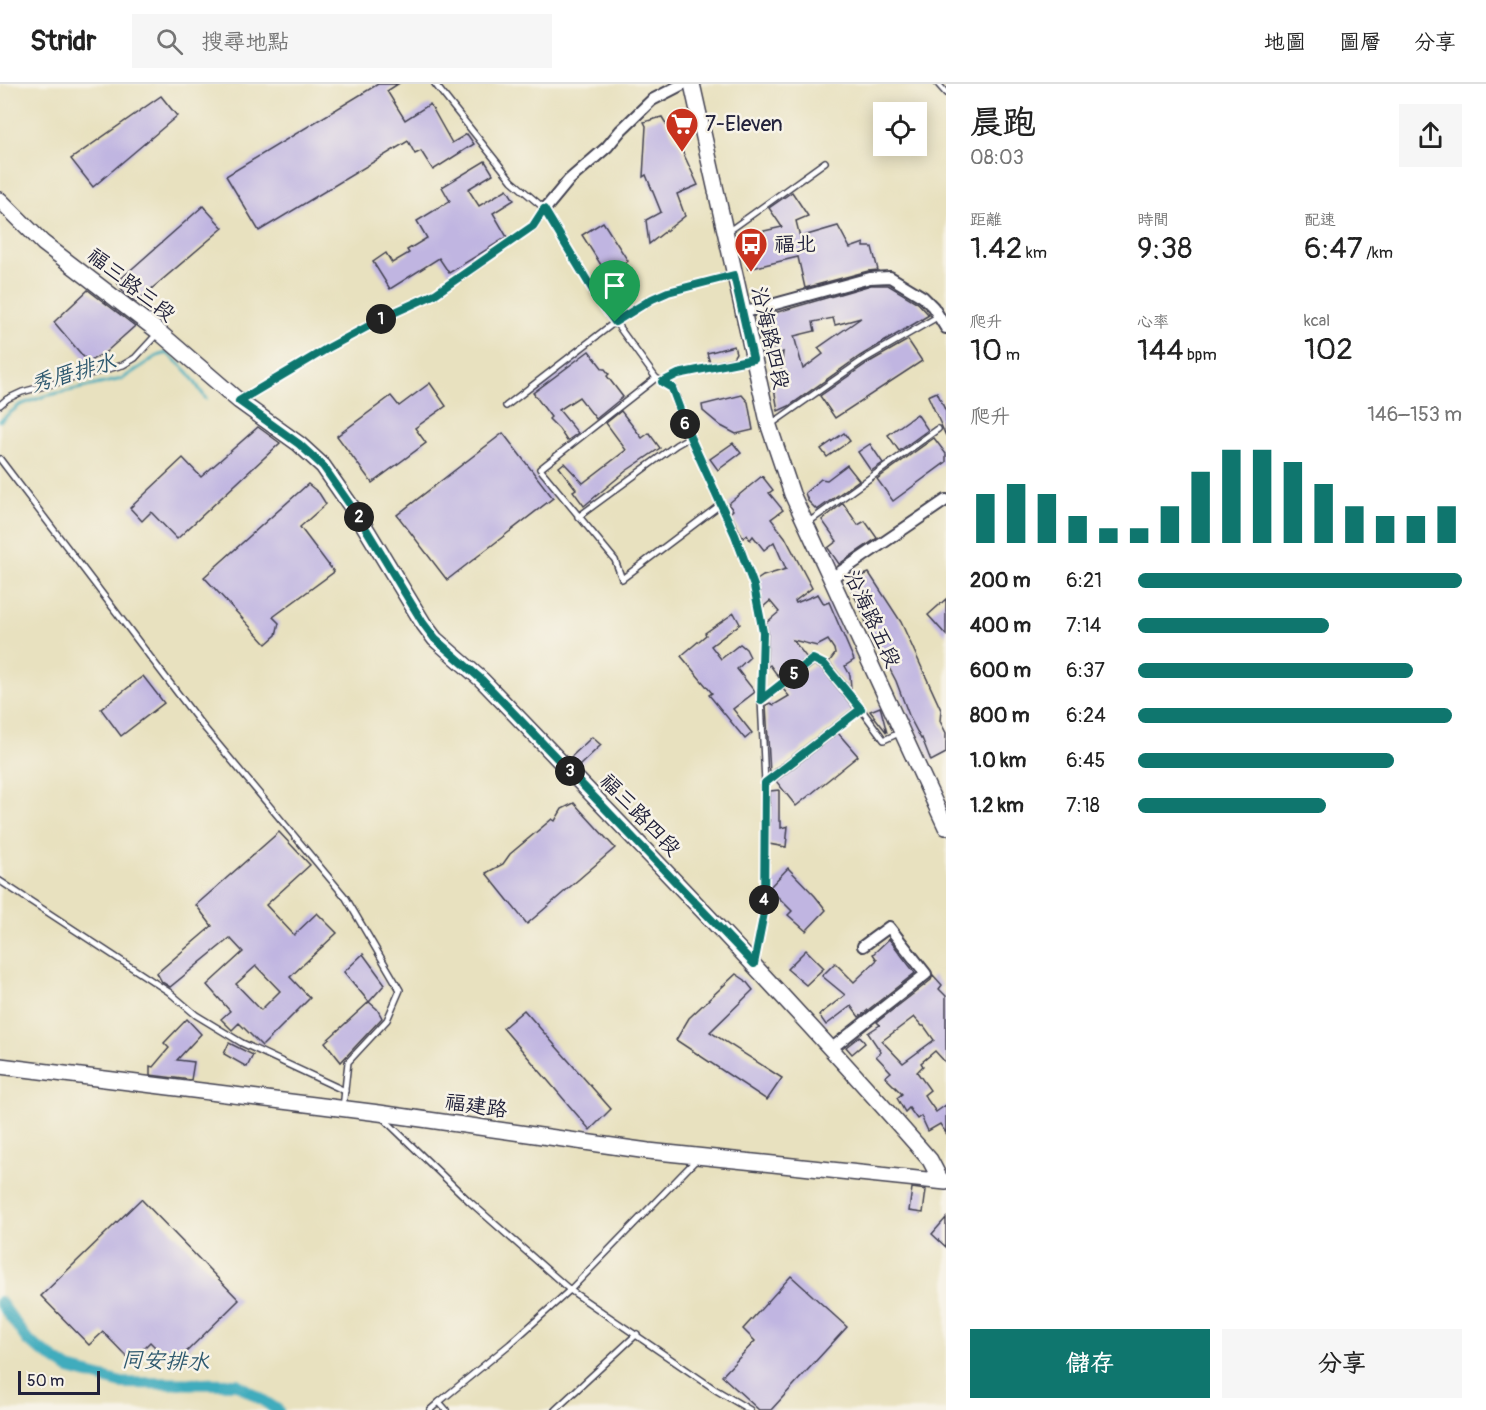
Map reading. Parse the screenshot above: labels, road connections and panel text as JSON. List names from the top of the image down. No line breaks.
{"streets":{"street":["福三路三段","沿海路四段","沿海路五段","福三路四段","福建路"]},"crossings":[["福三路三段","福三路四段"],["沿海路四段","沿海路五段"],["福三路四段","福建路"]],"water":["秀厝排水","同安排水"],"places":{"supermarket":["7-Eleven"],"bus stop":["福北"]},"scale_bar":"50 m","page":{"header":"Stridr","search":"搜尋地點","nav":["地圖","圖層","分享"],"heading":["晨跑","08:03"],"stats":[["距離","1.42 km"],["時間","9:38"],["配速","6:47 /km"],["爬升","10 m"],["心率","144 bpm"],["kcal","102"]],"pins":["1","6","2","5","3","4"],"chart":["爬升","146–153 m"],"list":[{"name":"200 m","note":"6:21"},{"name":"400 m","note":"7:14"},{"name":"600 m","note":"6:37"},{"name":"800 m","note":"6:24"},{"name":"1.0 km","note":"6:45"},{"name":"1.2 km","note":"7:18"}],"buttons":["儲存","分享"],"scale":"50 m"}}
